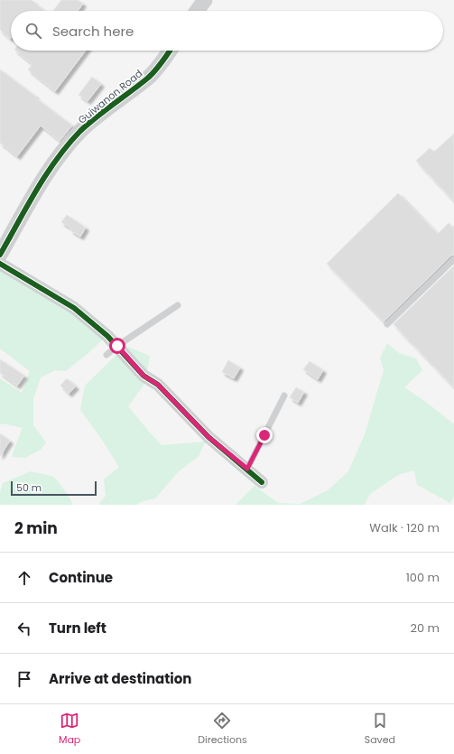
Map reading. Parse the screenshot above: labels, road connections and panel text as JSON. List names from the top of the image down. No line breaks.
{"streets":{"street":["Guiwanon Road"]},"scale_bar":"50 m","page":{"search":"Search here","scale":"50 m","heading":["2 min","Walk · 120 m"],"list":[["Continue","100 m"],["Turn left","20 m"],"Arrive at destination"],"nav":["Map","Directions","Saved"]}}
